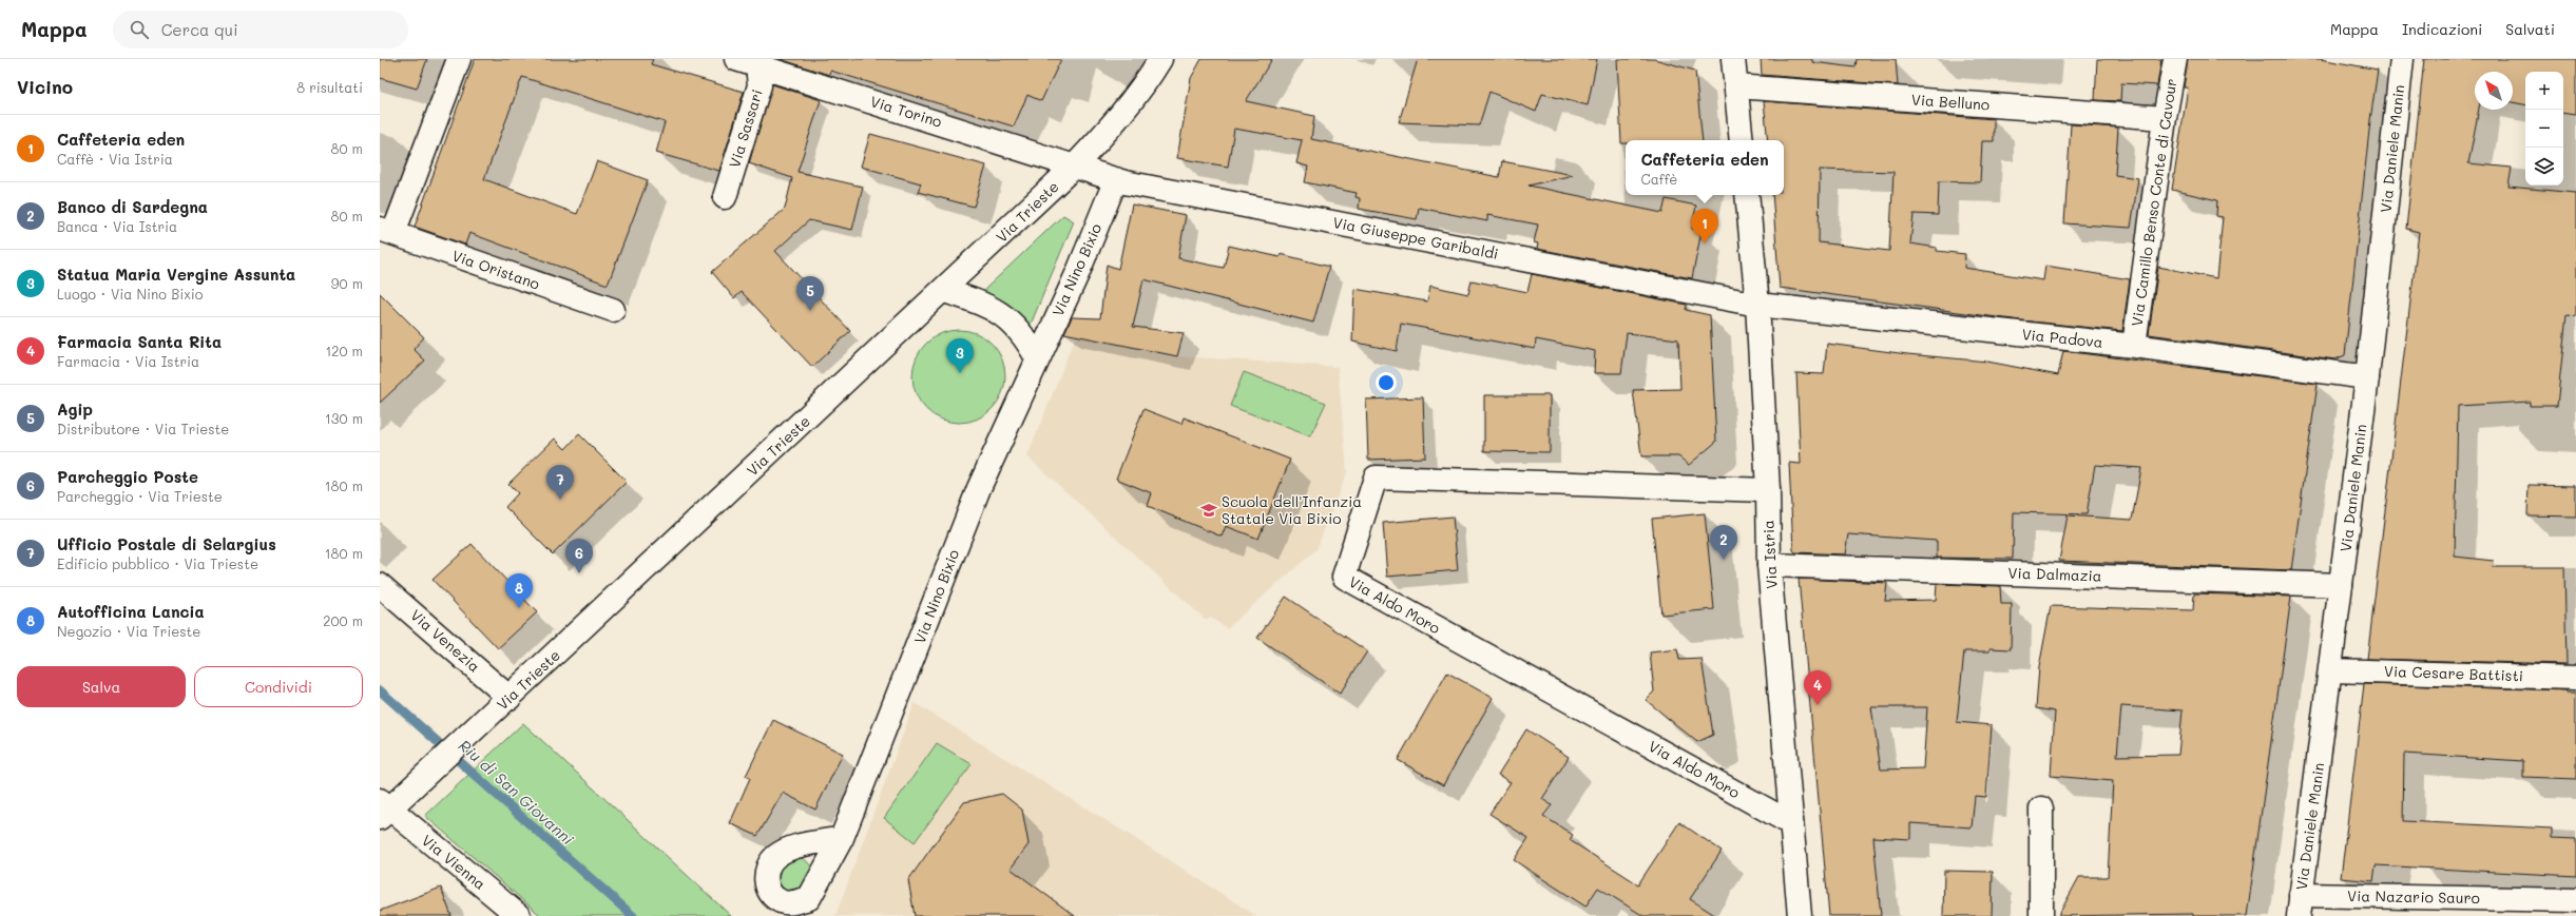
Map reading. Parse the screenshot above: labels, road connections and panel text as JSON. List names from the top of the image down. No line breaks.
{"streets":{"street":["Via Belluno","Via Torino","Via Sassari","Via Daniele Manin","Via Camillo Benso Conte di Cavour","Via Trieste","Via Giuseppe Garibaldi","Via Oristano","Via Nino Bixio","Via Padova","Via Istria","Via Dalmazia","Via Aldo Moro","Via Venezia","Via Cesare Battisti","Via Vienna","Via Nazario Sauro"]},"crossings":[["Via Belluno","Via Camillo Benso Conte di Cavour"],["Via Torino","Via Sassari"],["Via Torino","Via Trieste"],["Via Torino","Via Giuseppe Garibaldi"],["Via Daniele Manin","Via Padova"],["Via Daniele Manin","Via Dalmazia"],["Via Daniele Manin","Via Cesare Battisti"],["Via Daniele Manin","Via Nazario Sauro"],["Via Camillo Benso Conte di Cavour","Via Padova"],["Via Trieste","Via Giuseppe Garibaldi"],["Via Trieste","Via Venezia"],["Via Trieste","Via Vienna"],["Via Giuseppe Garibaldi","Via Nino Bixio"],["Via Giuseppe Garibaldi","Via Padova"],["Via Giuseppe Garibaldi","Via Istria"],["Via Padova","Via Istria"],["Via Istria","Via Dalmazia"],["Via Istria","Via Aldo Moro"]],"water":["Riu di San Giovanni"],"places":{"school or university":["Scuola dell'Infanzia Statale Via Bixio"]},"north":"top left","page":{"header":"Mappa","search":"Cerca qui","nav":["Mappa","Indicazioni","Salvati"],"heading":["Vicino","8 risultati"],"map_buttons":["+","−"],"list":[{"mark":"1","name":"Caffeteria eden","note":"Caffè · Via Istria","value":"80 m"},{"mark":"2","name":"Banco di Sardegna","note":"Banca · Via Istria","value":"80 m"},{"mark":"3","name":"Statua Maria Vergine Assunta","note":"Luogo · Via Nino Bixio","value":"90 m"},{"mark":"4","name":"Farmacia Santa Rita","note":"Farmacia · Via Istria","value":"120 m"},{"mark":"5","name":"Agip","note":"Distributore · Via Trieste","value":"130 m"},{"mark":"6","name":"Parcheggio Poste","note":"Parcheggio · Via Trieste","value":"180 m"},{"mark":"7","name":"Ufficio Postale di Selargius","note":"Edificio pubblico · Via Trieste","value":"180 m"},{"mark":"8","name":"Autofficina Lancia","note":"Negozio · Via Trieste","value":"200 m"}],"popup":["Caffeteria eden","Caffè"],"pins":["1","5","3","7","2","6","8","4"],"buttons":["Salva","Condividi"]}}
